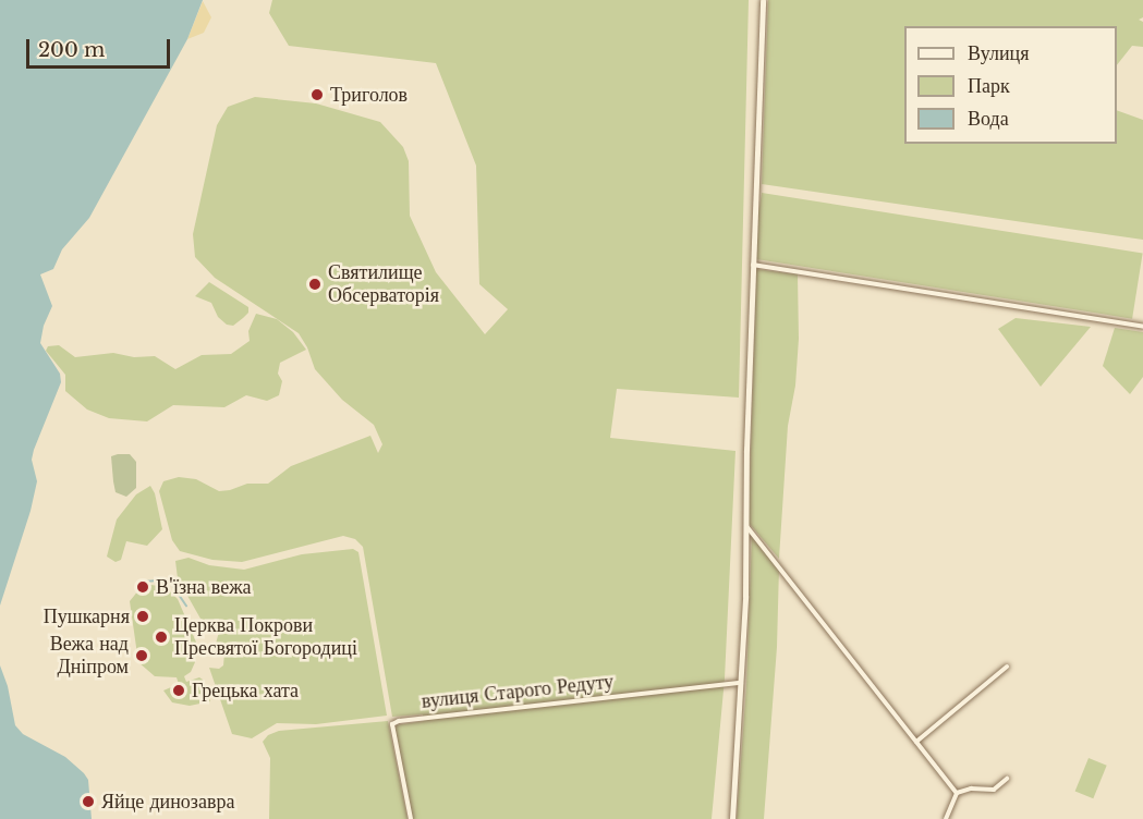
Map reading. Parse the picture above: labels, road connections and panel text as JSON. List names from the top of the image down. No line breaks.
{"streets":{"street":["вулиця Старого Редуту"]},"places":["Триголов","Святилище Обсерваторія","В'їзна вежа","Пушкарня","Церква Покрови Пресвятої Богородиці","Вежа над Дніпром","Грецька хата","Яйце динозавра"],"legend":["Вулиця","Парк","Вода"],"scale_bar":"200 m"}
